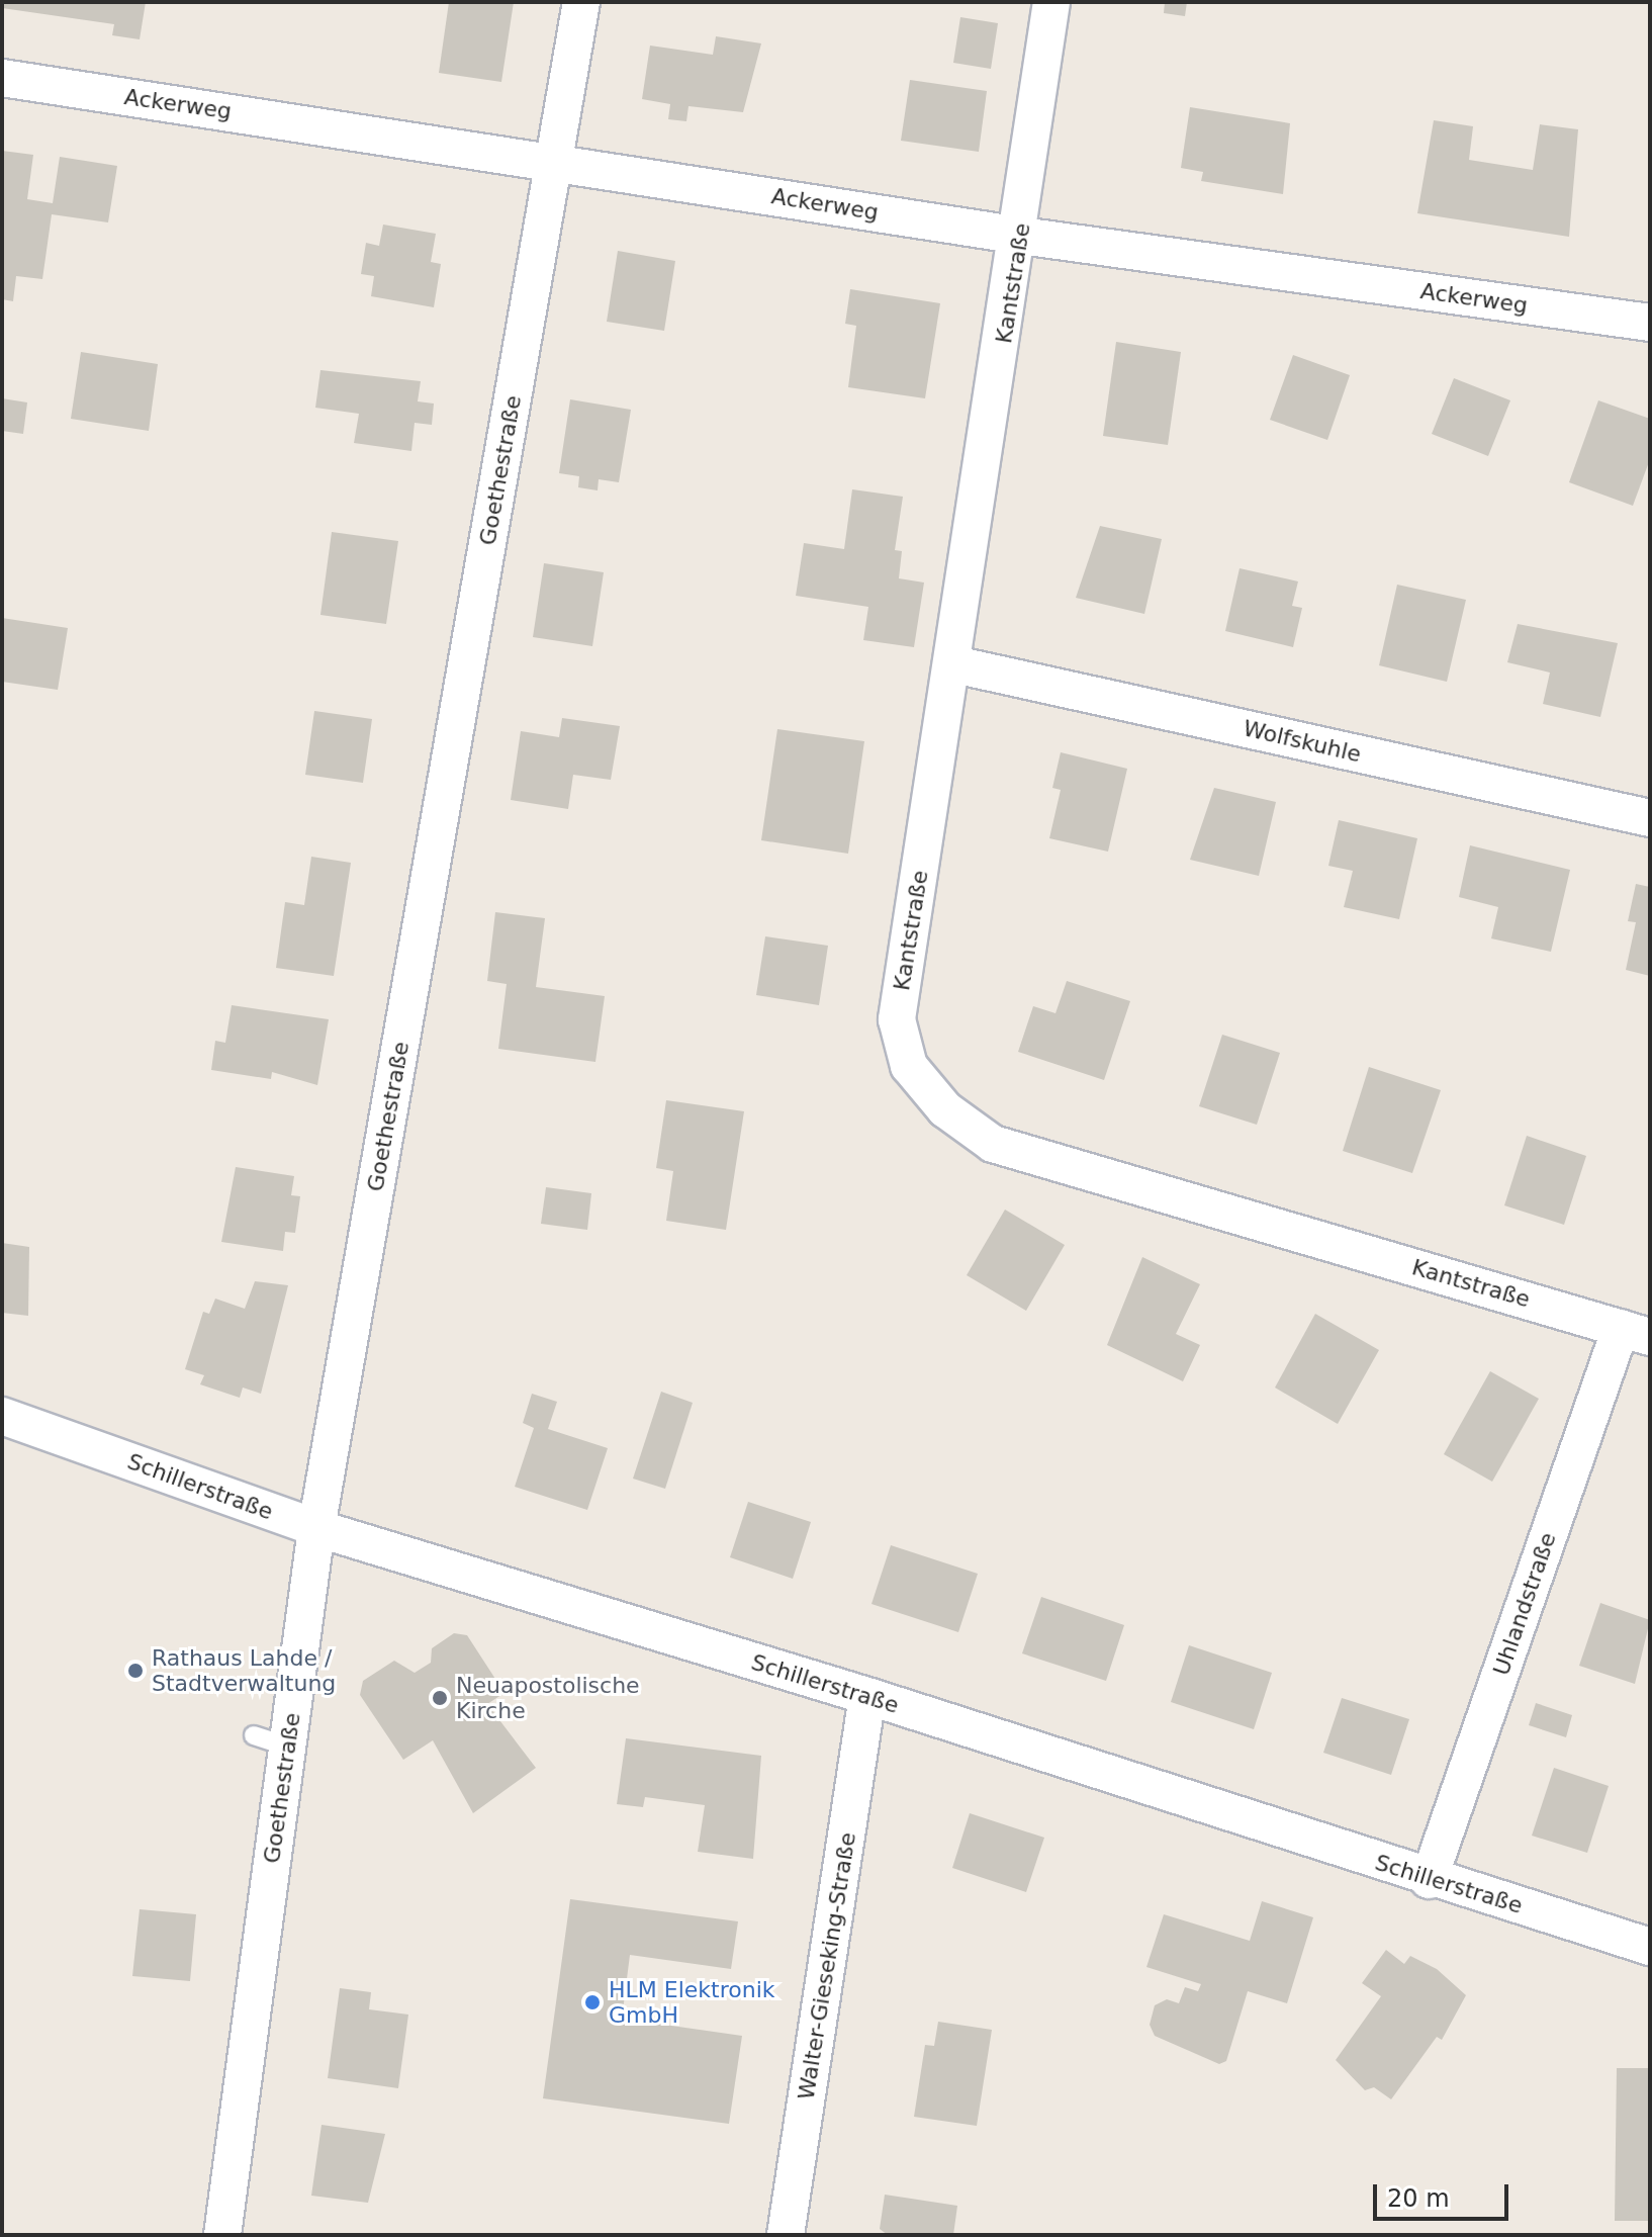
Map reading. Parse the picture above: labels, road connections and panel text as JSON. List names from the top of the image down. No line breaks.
{"streets":{"street":["Ackerweg","Kantstraße","Goethestraße","Wolfskuhle","Schillerstraße","Uhlandstraße","Walter-Gieseking-Straße"]},"crossings":[["Ackerweg","Kantstraße"],["Ackerweg","Goethestraße"],["Kantstraße","Wolfskuhle"],["Kantstraße","Uhlandstraße"],["Goethestraße","Schillerstraße"],["Schillerstraße","Uhlandstraße"],["Schillerstraße","Walter-Gieseking-Straße"]],"places":["Rathaus Lahde / Stadtverwaltung","Neuapostolische Kirche","HLM Elektronik GmbH"],"scale_bar":"20 m"}
